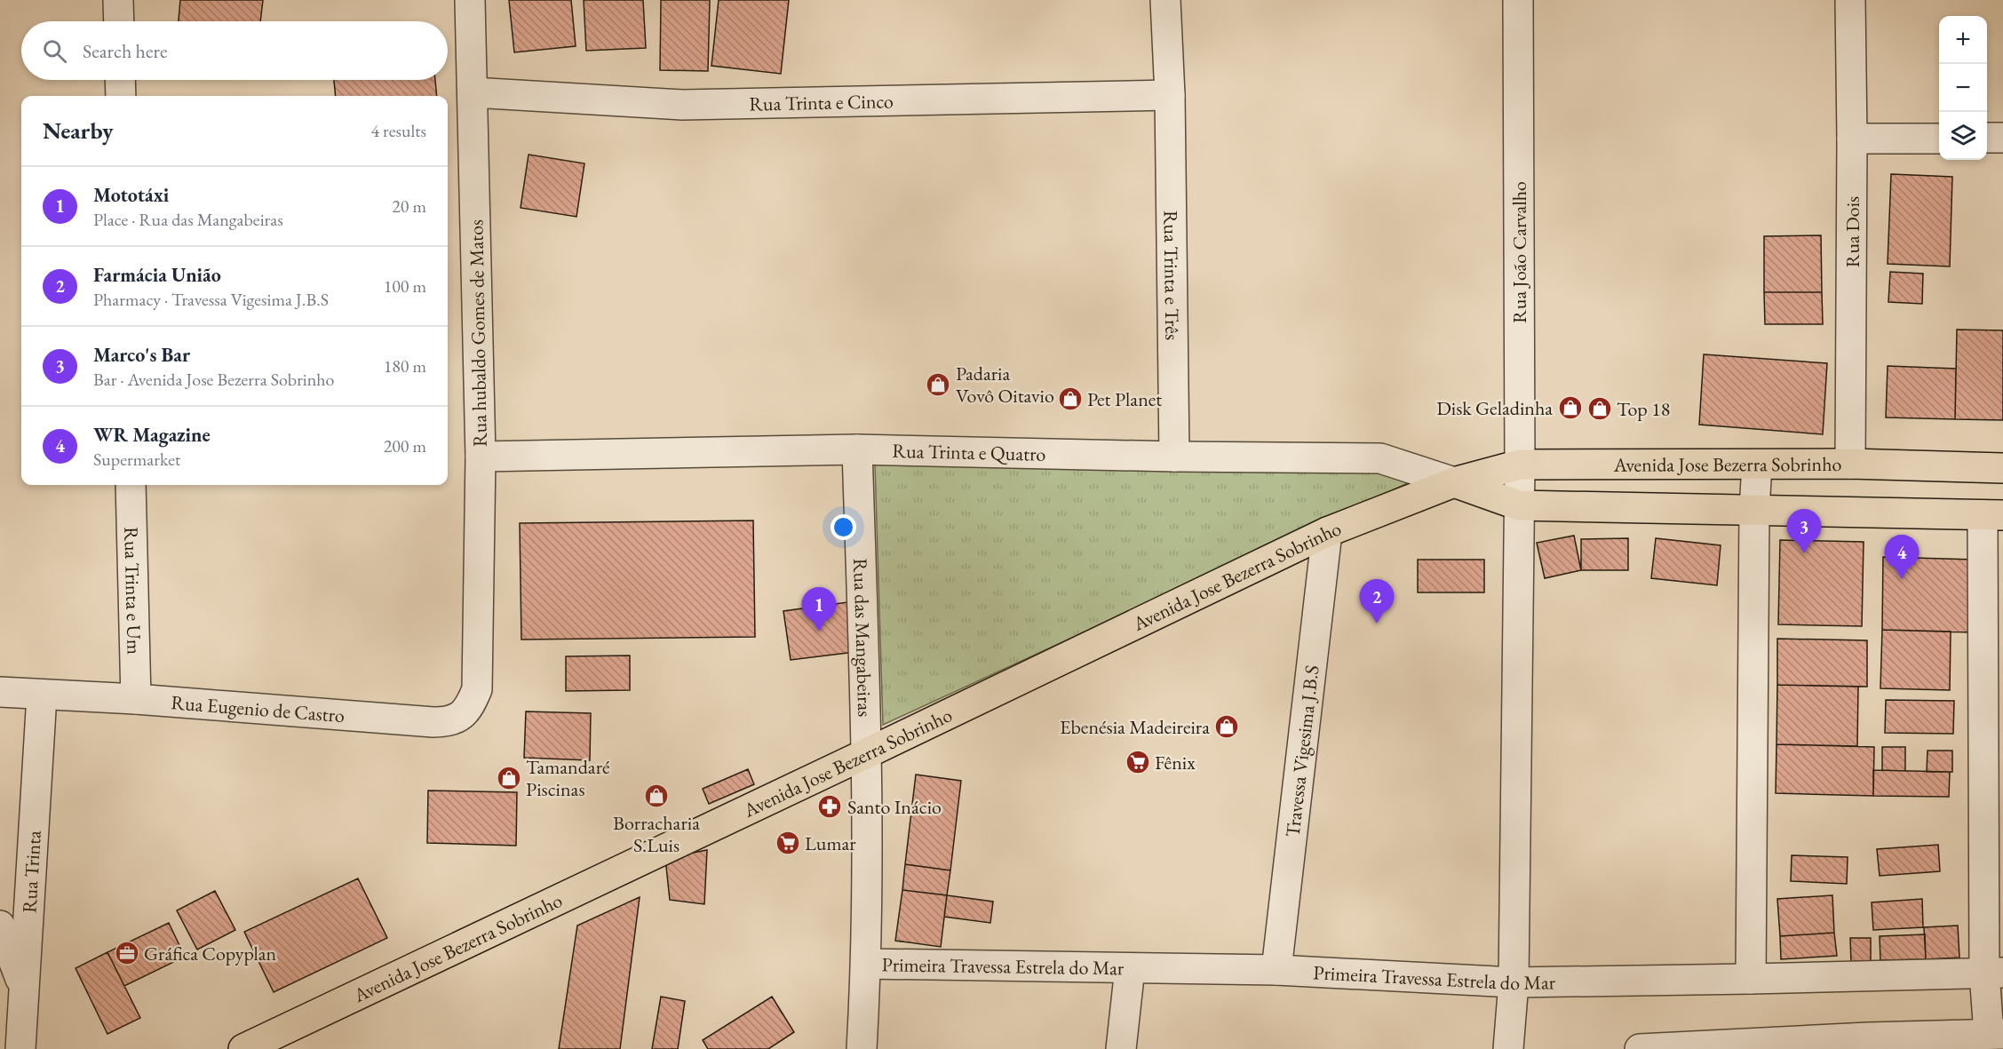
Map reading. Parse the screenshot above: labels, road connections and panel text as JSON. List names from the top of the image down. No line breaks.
{"streets":{"main road":["Avenida Jose Bezerra Sobrinho"],"street":["Rua Trinta e Cinco","Rua Dois","Rua João Carvalho","Rua Trinta e Três","Rua hubaldo Gomes de Matos","Rua Trinta e Quatro","Rua Trinta e Um","Rua das Mangabeiras","Rua Eugenio de Castro","Travessa Vigesima J.B.S","Rua Trinta","Primeira Travessa Estrela do Mar"]},"crossings":[["Rua Trinta e Cinco","Rua Trinta e Três"],["Rua Trinta e Cinco","Rua hubaldo Gomes de Matos"],["Rua Dois","Avenida Jose Bezerra Sobrinho"],["Rua João Carvalho","Avenida Jose Bezerra Sobrinho"],["Rua João Carvalho","Primeira Travessa Estrela do Mar"],["Rua Trinta e Três","Rua Trinta e Quatro"],["Rua hubaldo Gomes de Matos","Rua Trinta e Quatro"],["Rua hubaldo Gomes de Matos","Rua Eugenio de Castro"],["Rua Trinta e Quatro","Avenida Jose Bezerra Sobrinho"],["Rua Trinta e Quatro","Rua das Mangabeiras"],["Avenida Jose Bezerra Sobrinho","Rua das Mangabeiras"],["Avenida Jose Bezerra Sobrinho","Travessa Vigesima J.B.S"],["Rua Trinta e Um","Rua Eugenio de Castro"],["Rua das Mangabeiras","Primeira Travessa Estrela do Mar"],["Rua Eugenio de Castro","Rua Trinta"],["Travessa Vigesima J.B.S","Primeira Travessa Estrela do Mar"]],"places":{"shop":["Padaria Vovô Oitavio","Pet Planet","Disk Geladinha","Top 18","Ebenésia Madeireira","Tamandaré Piscinas","Borracharia S.Luis"],"supermarket":["Fênix","Lumar"],"pharmacy":["Santo Inácio"],"office":["Gráfica Copyplan"]},"page":{"map_buttons":["+","−"],"search":"Search here","heading":["Nearby","4 results"],"list":[{"mark":"1","name":"Mototáxi","note":"Place · Rua das Mangabeiras","value":"20 m"},{"mark":"2","name":"Farmácia União","note":"Pharmacy · Travessa Vigesima J.B.S","value":"100 m"},{"mark":"3","name":"Marco's Bar","note":"Bar · Avenida Jose Bezerra Sobrinho","value":"180 m"},{"mark":"4","name":"WR Magazine","note":"Supermarket","value":"200 m"}],"pins":["3","4","2","1"]}}
